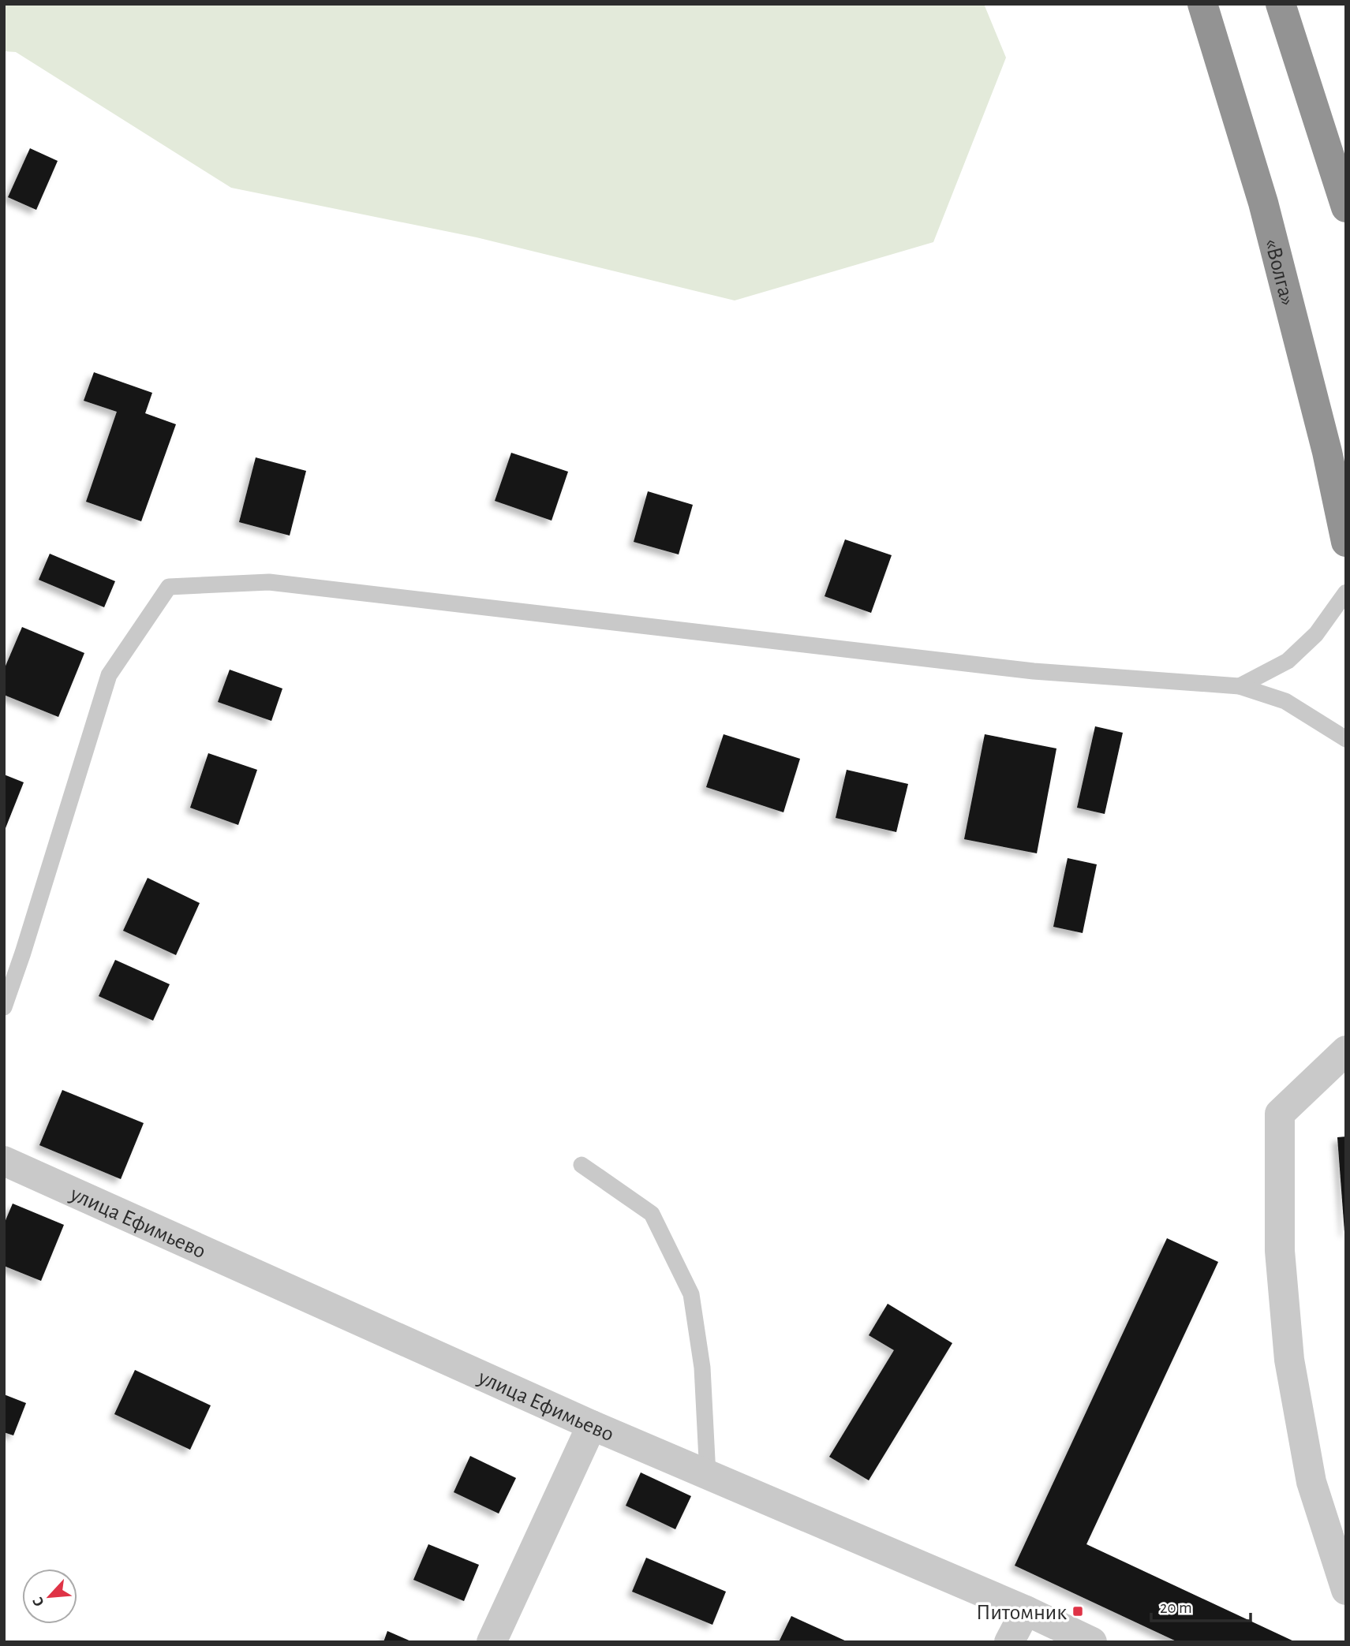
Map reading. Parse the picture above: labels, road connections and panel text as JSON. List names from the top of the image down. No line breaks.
{"streets":{"highway":["«Волга»"],"street":["улица Ефимьево"]},"places":{"transit":["Питомник"]},"scale_bar":"20 m","north":"bottom left"}
